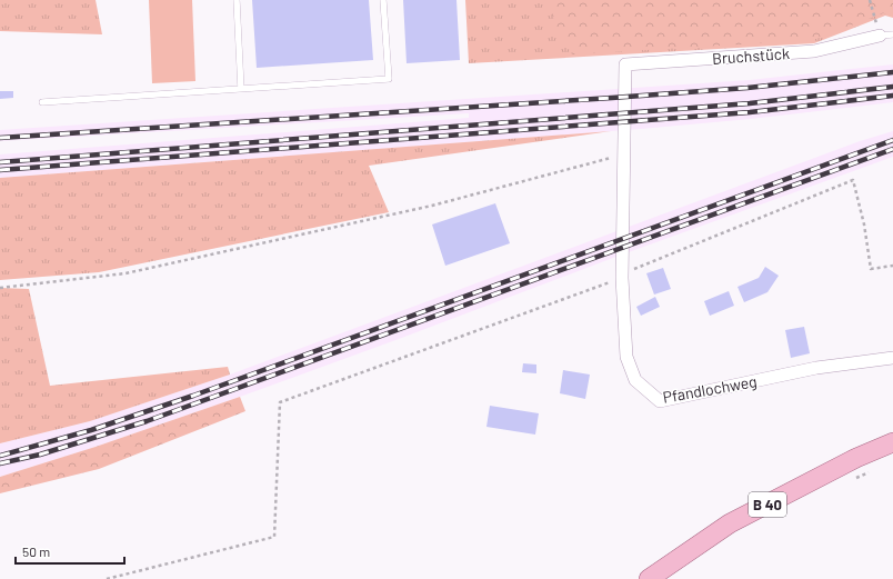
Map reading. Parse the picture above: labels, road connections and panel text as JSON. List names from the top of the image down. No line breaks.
{"streets":{"main road":["B 40"],"street":["Bruchstück","Pfandlochweg"]},"crossings":[["Bruchstück","Pfandlochweg"]],"scale_bar":"50 m"}
